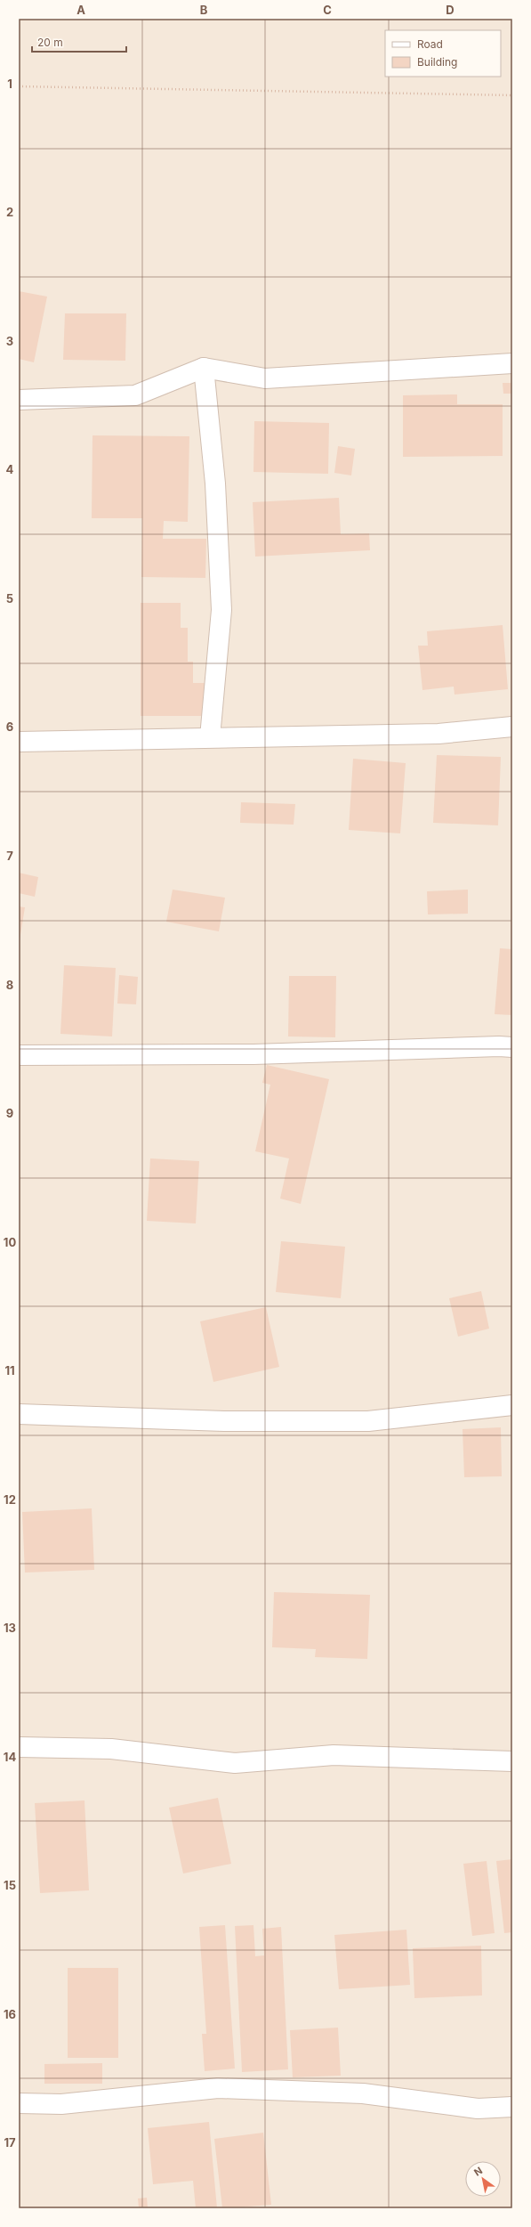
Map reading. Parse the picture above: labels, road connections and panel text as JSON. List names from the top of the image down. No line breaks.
{"legend":["Road","Building"],"scale_bar":"20 m","north":"top left","grid":{"columns":["A","B","C","D"],"rows":["1","2","3","4","5","6","7","8","9","10","11","12","13","14","15","16","17"]}}
